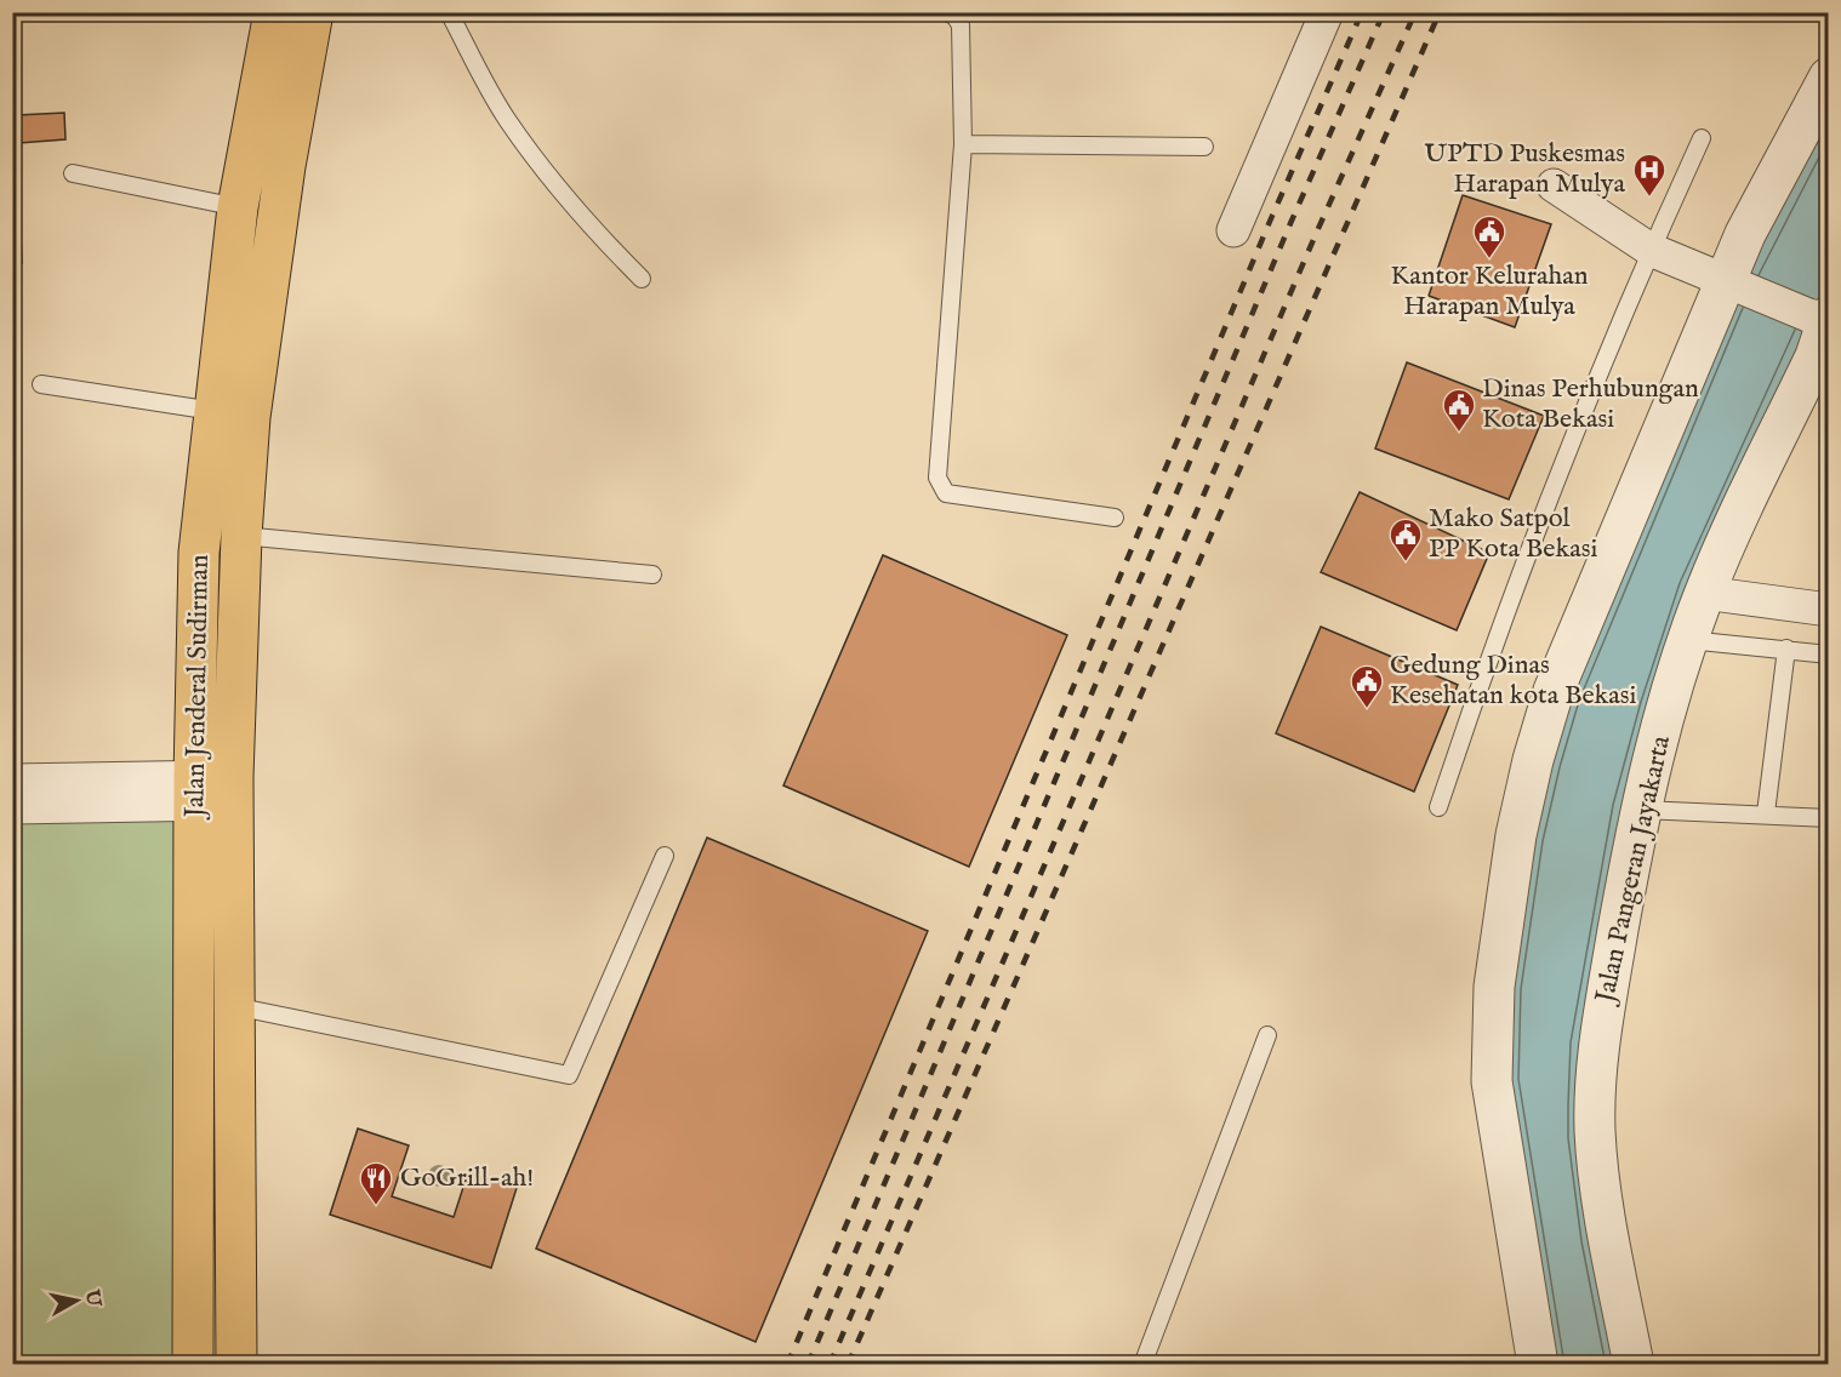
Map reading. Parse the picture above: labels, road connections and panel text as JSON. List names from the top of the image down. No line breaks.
{"streets":{"highway":["Jalan Jenderal Sudirman"],"street":["Jalan Pangeran Jayakarta"]},"places":{"hospital":["UPTD Puskesmas Harapan Mulya"],"public building":["Kantor Kelurahan Harapan Mulya","Dinas Perhubungan Kota Bekasi","Mako Satpol PP Kota Bekasi","Gedung Dinas Kesehatan kota Bekasi"],"restaurant":["GoGrill-ah!"]},"north":"right"}
